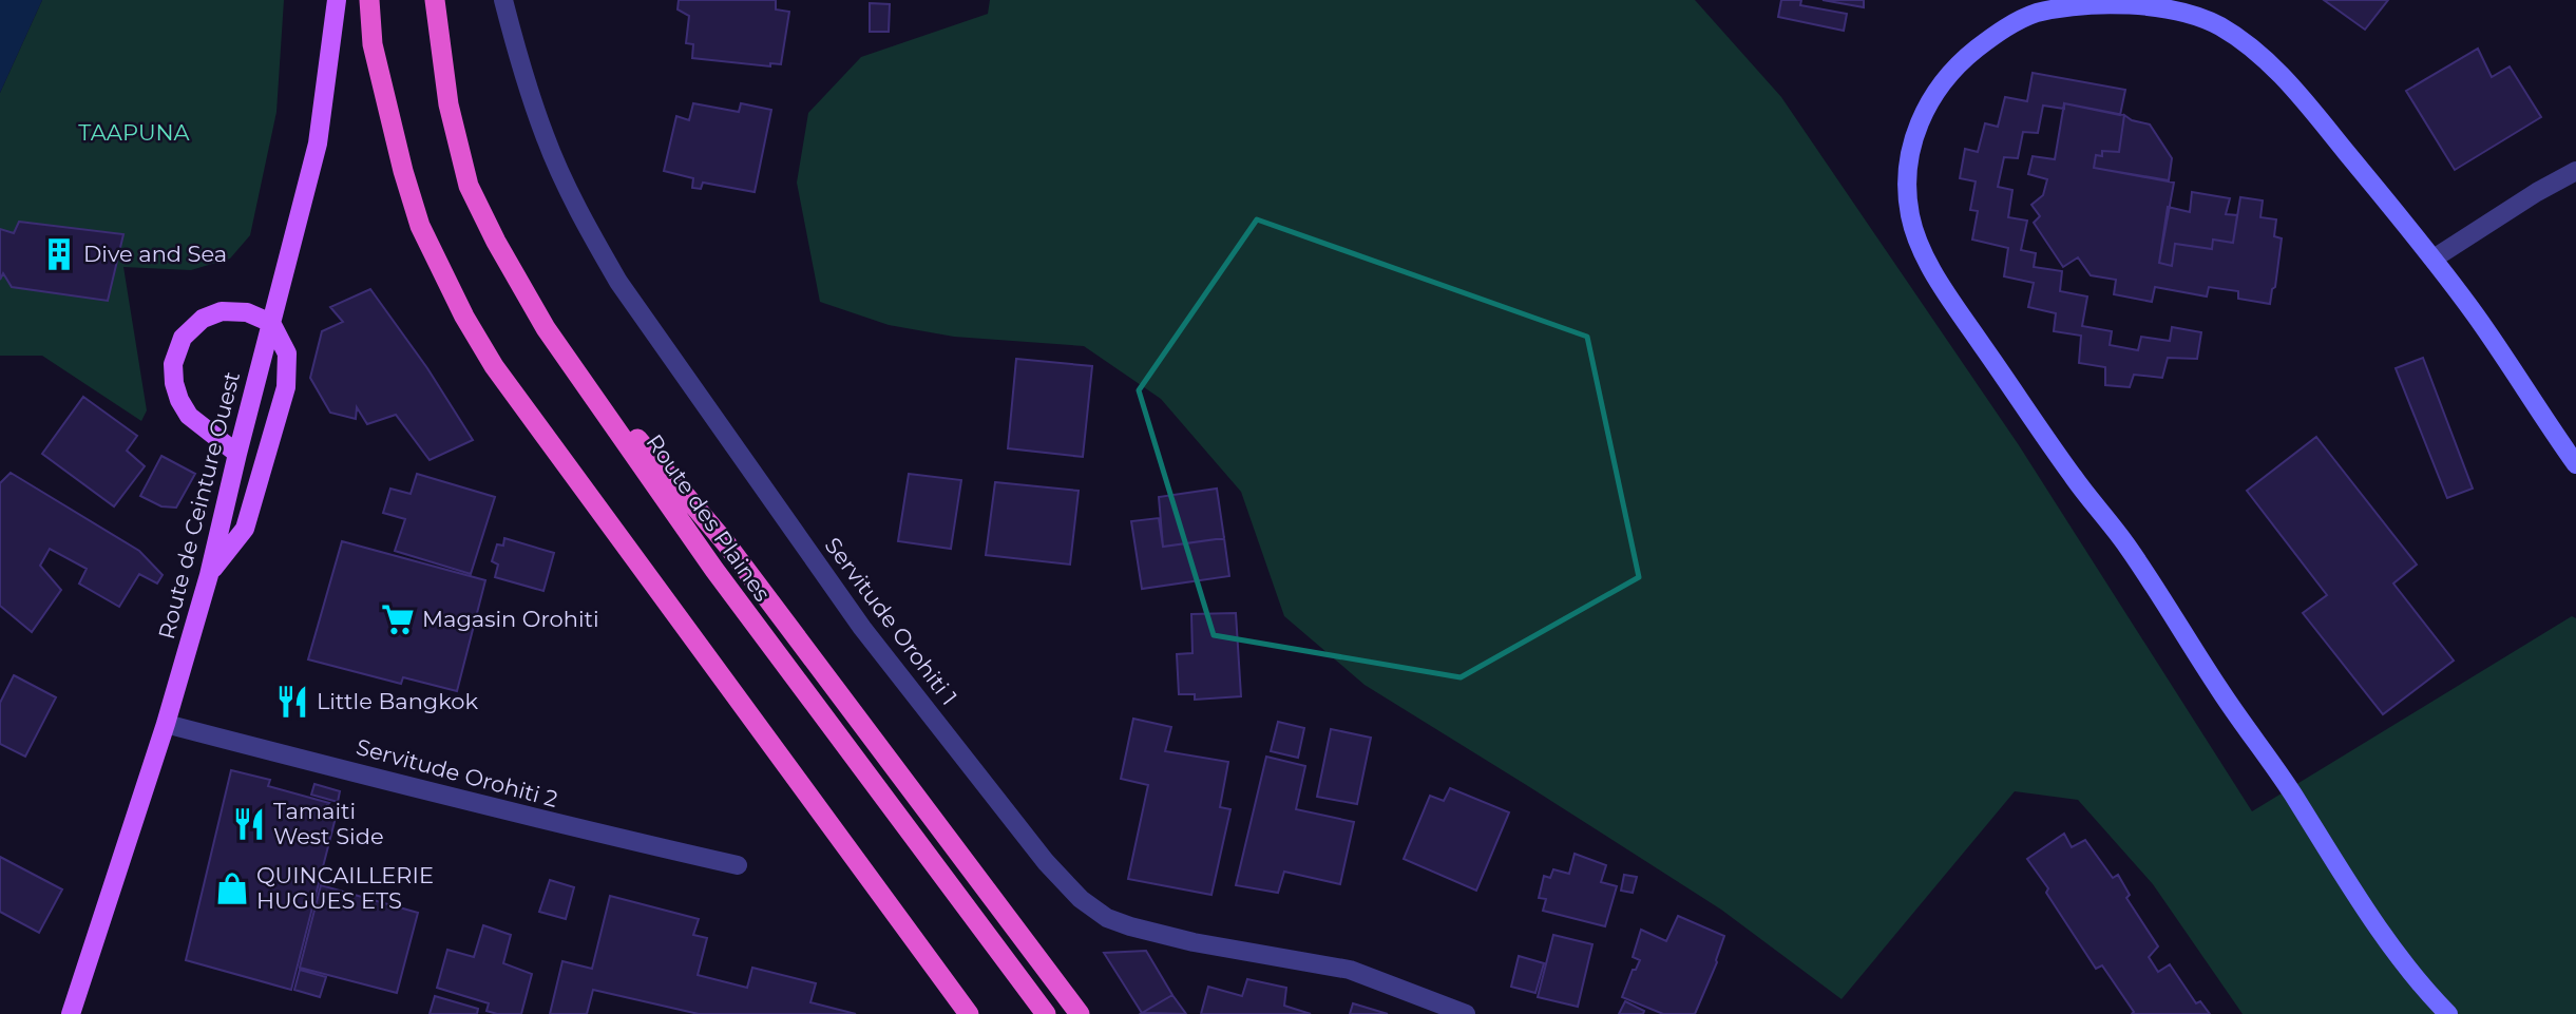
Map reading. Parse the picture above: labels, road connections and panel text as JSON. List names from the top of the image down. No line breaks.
{"streets":{"highway":["Route des Plaines"],"main road":["Route de Ceinture Ouest"],"street":["Servitude Orohiti 1","Servitude Orohiti 2"]},"crossings":[["Route de Ceinture Ouest","Servitude Orohiti 2"]],"parks":["TAAPUNA"],"places":{"building":["Dive and Sea"],"supermarket":["Magasin Orohiti"],"restaurant":["Little Bangkok","Tamaiti West Side"],"shop":["QUINCAILLERIE HUGUES ETS"]}}
